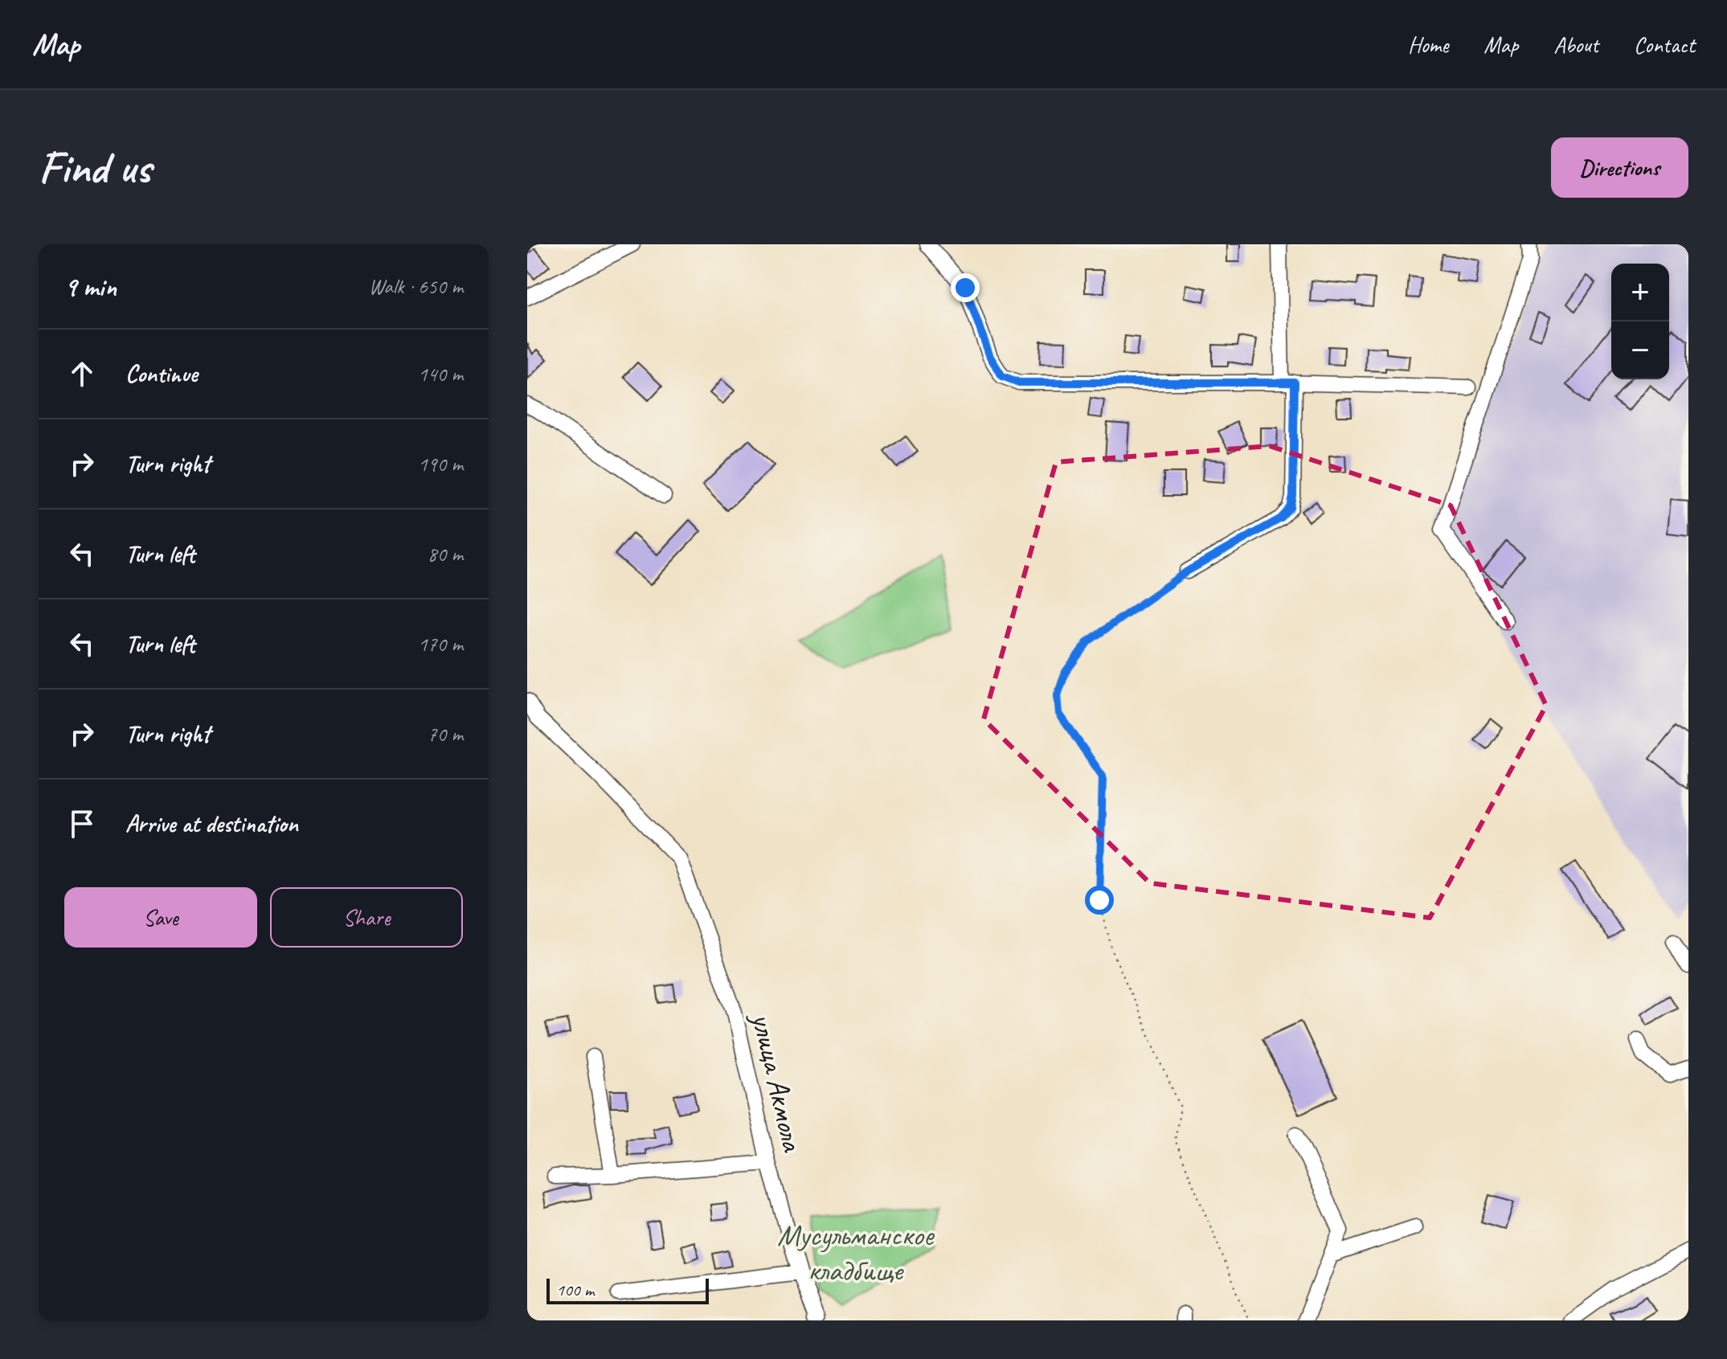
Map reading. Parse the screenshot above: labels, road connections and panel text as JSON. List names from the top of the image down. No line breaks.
{"streets":{"street":["улица Акмола"]},"parks":["Мусульманское кладбище"],"scale_bar":"100 m","page":{"header":"Map","nav":["Home","Map","About","Contact"],"buttons":["Directions",["Save","Share"]],"title":"Find us","heading":["9 min","Walk · 650 m"],"map_buttons":["+","−"],"list":[["Continue","140 m"],["Turn right","190 m"],["Turn left","80 m"],["Turn left","170 m"],["Turn right","70 m"],"Arrive at destination"],"scale":"100 m"}}
